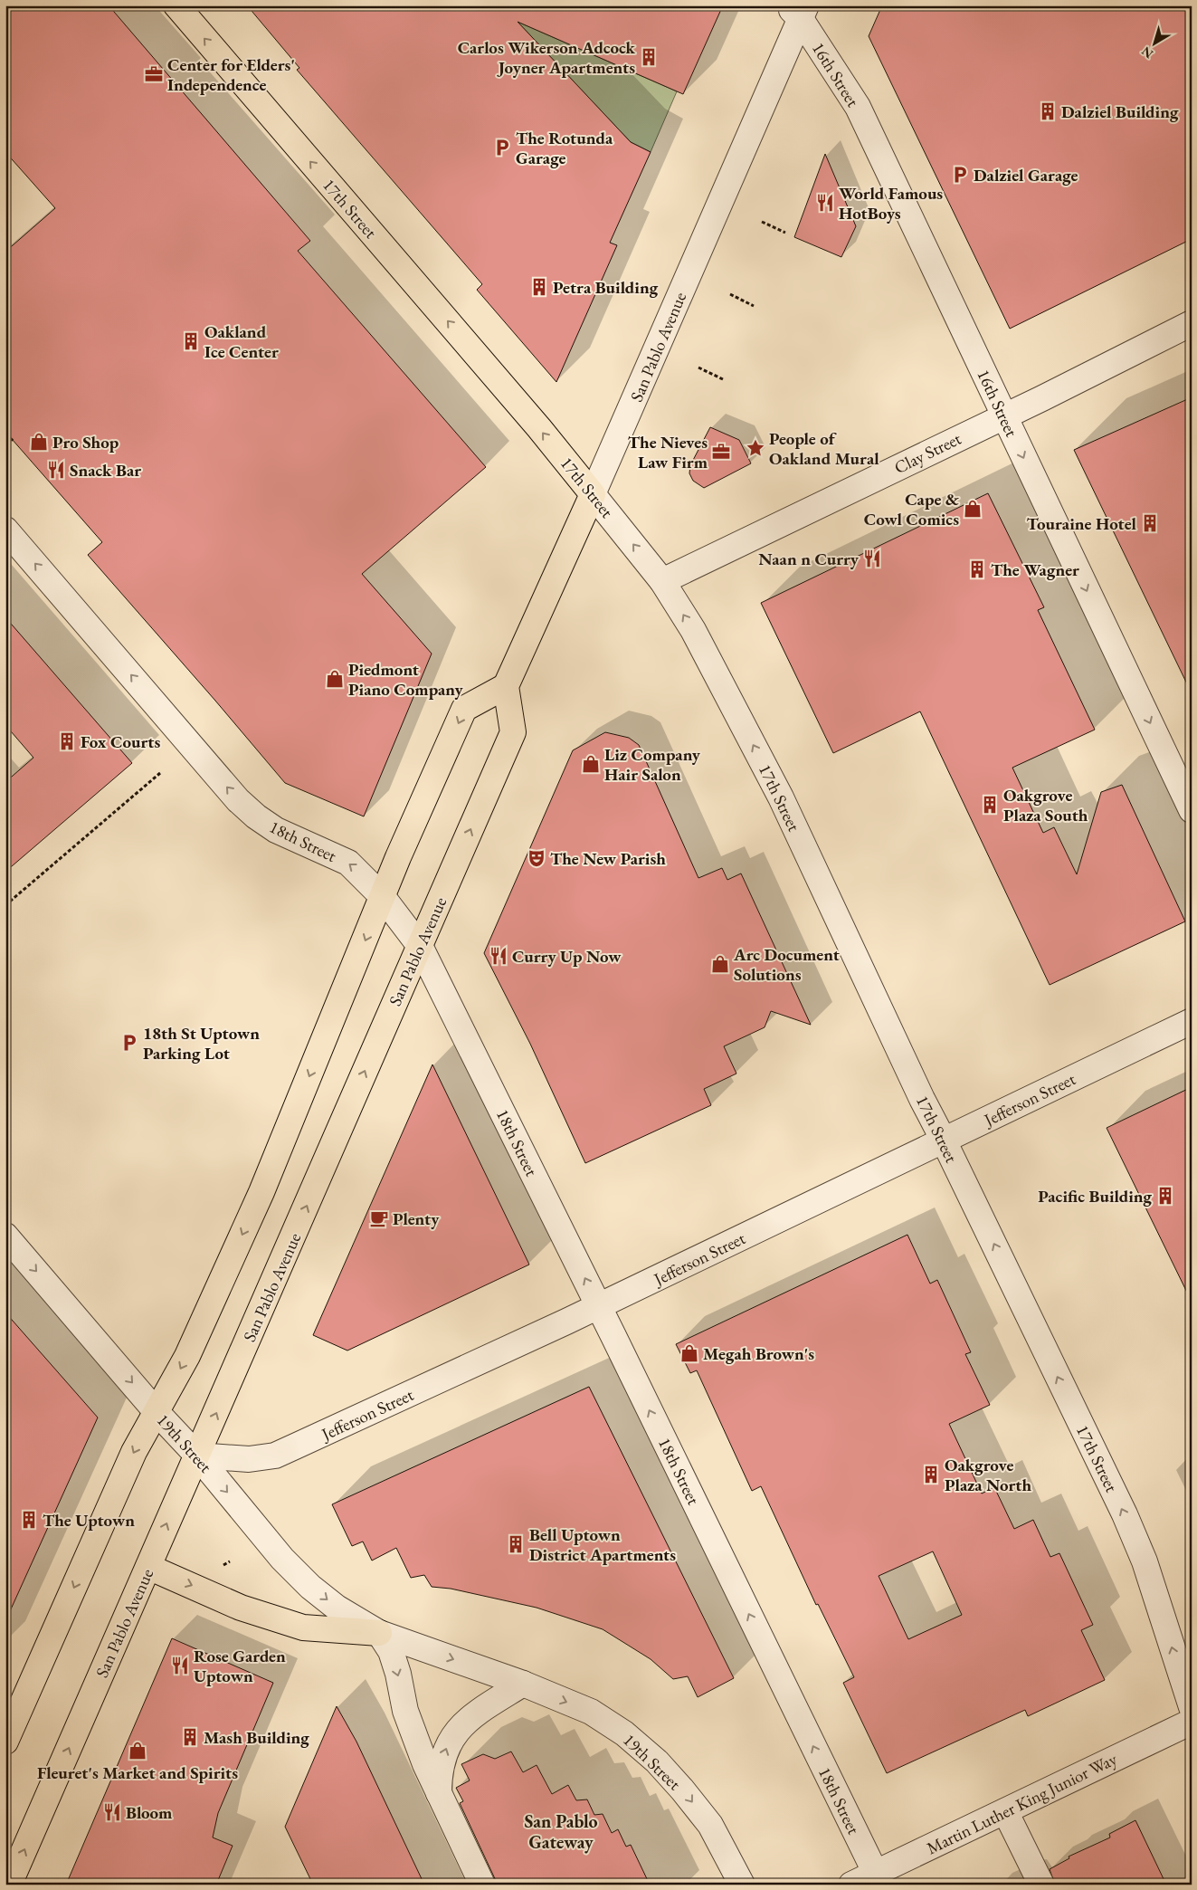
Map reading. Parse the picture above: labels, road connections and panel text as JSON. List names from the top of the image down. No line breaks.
{"streets":{"main road":["17th Street","San Pablo Avenue"],"street":["16th Street","Clay Street","18th Street","Jefferson Street","19th Street","Martin Luther King Junior Way"]},"crossings":[["16th Street","San Pablo Avenue"],["16th Street","Clay Street"],["17th Street","San Pablo Avenue"],["17th Street","Clay Street"],["17th Street","Jefferson Street"],["San Pablo Avenue","18th Street"],["San Pablo Avenue","Jefferson Street"],["San Pablo Avenue","19th Street"],["18th Street","Jefferson Street"],["18th Street","Martin Luther King Junior Way"],["Jefferson Street","19th Street"]],"one_way":["16th Street","17th Street","San Pablo Avenue","18th Street","19th Street"],"districts":["San Pablo Gateway"],"places":{"building":["Carlos Wikerson Adcock Joyner Apartments","Dalziel Building","Petra Building","Oakland Ice Center","Touraine Hotel","The Wagner","Fox Courts","Oakgrove Plaza South","Pacific Building","Oakgrove Plaza North","The Uptown","Bell Uptown District Apartments","Mash Building"],"office":["Center for Elders' Independence","The Nieves Law Firm"],"parking":["The Rotunda Garage","Dalziel Garage","18th St Uptown Parking Lot"],"restaurant":["World Famous HotBoys","Snack Bar","Naan n Curry","Curry Up Now","Rose Garden Uptown","Bloom"],"shop":["Pro Shop","Cape & Cowl Comics","Piedmont Piano Company","Liz Company Hair Salon","Arc Document Solutions","Megah Brown's","Fleuret's Market and Spirits"],"place":["People of Oakland Mural"],"theatre":["The New Parish"],"cafe":["Plenty"]},"north":"bottom left"}
